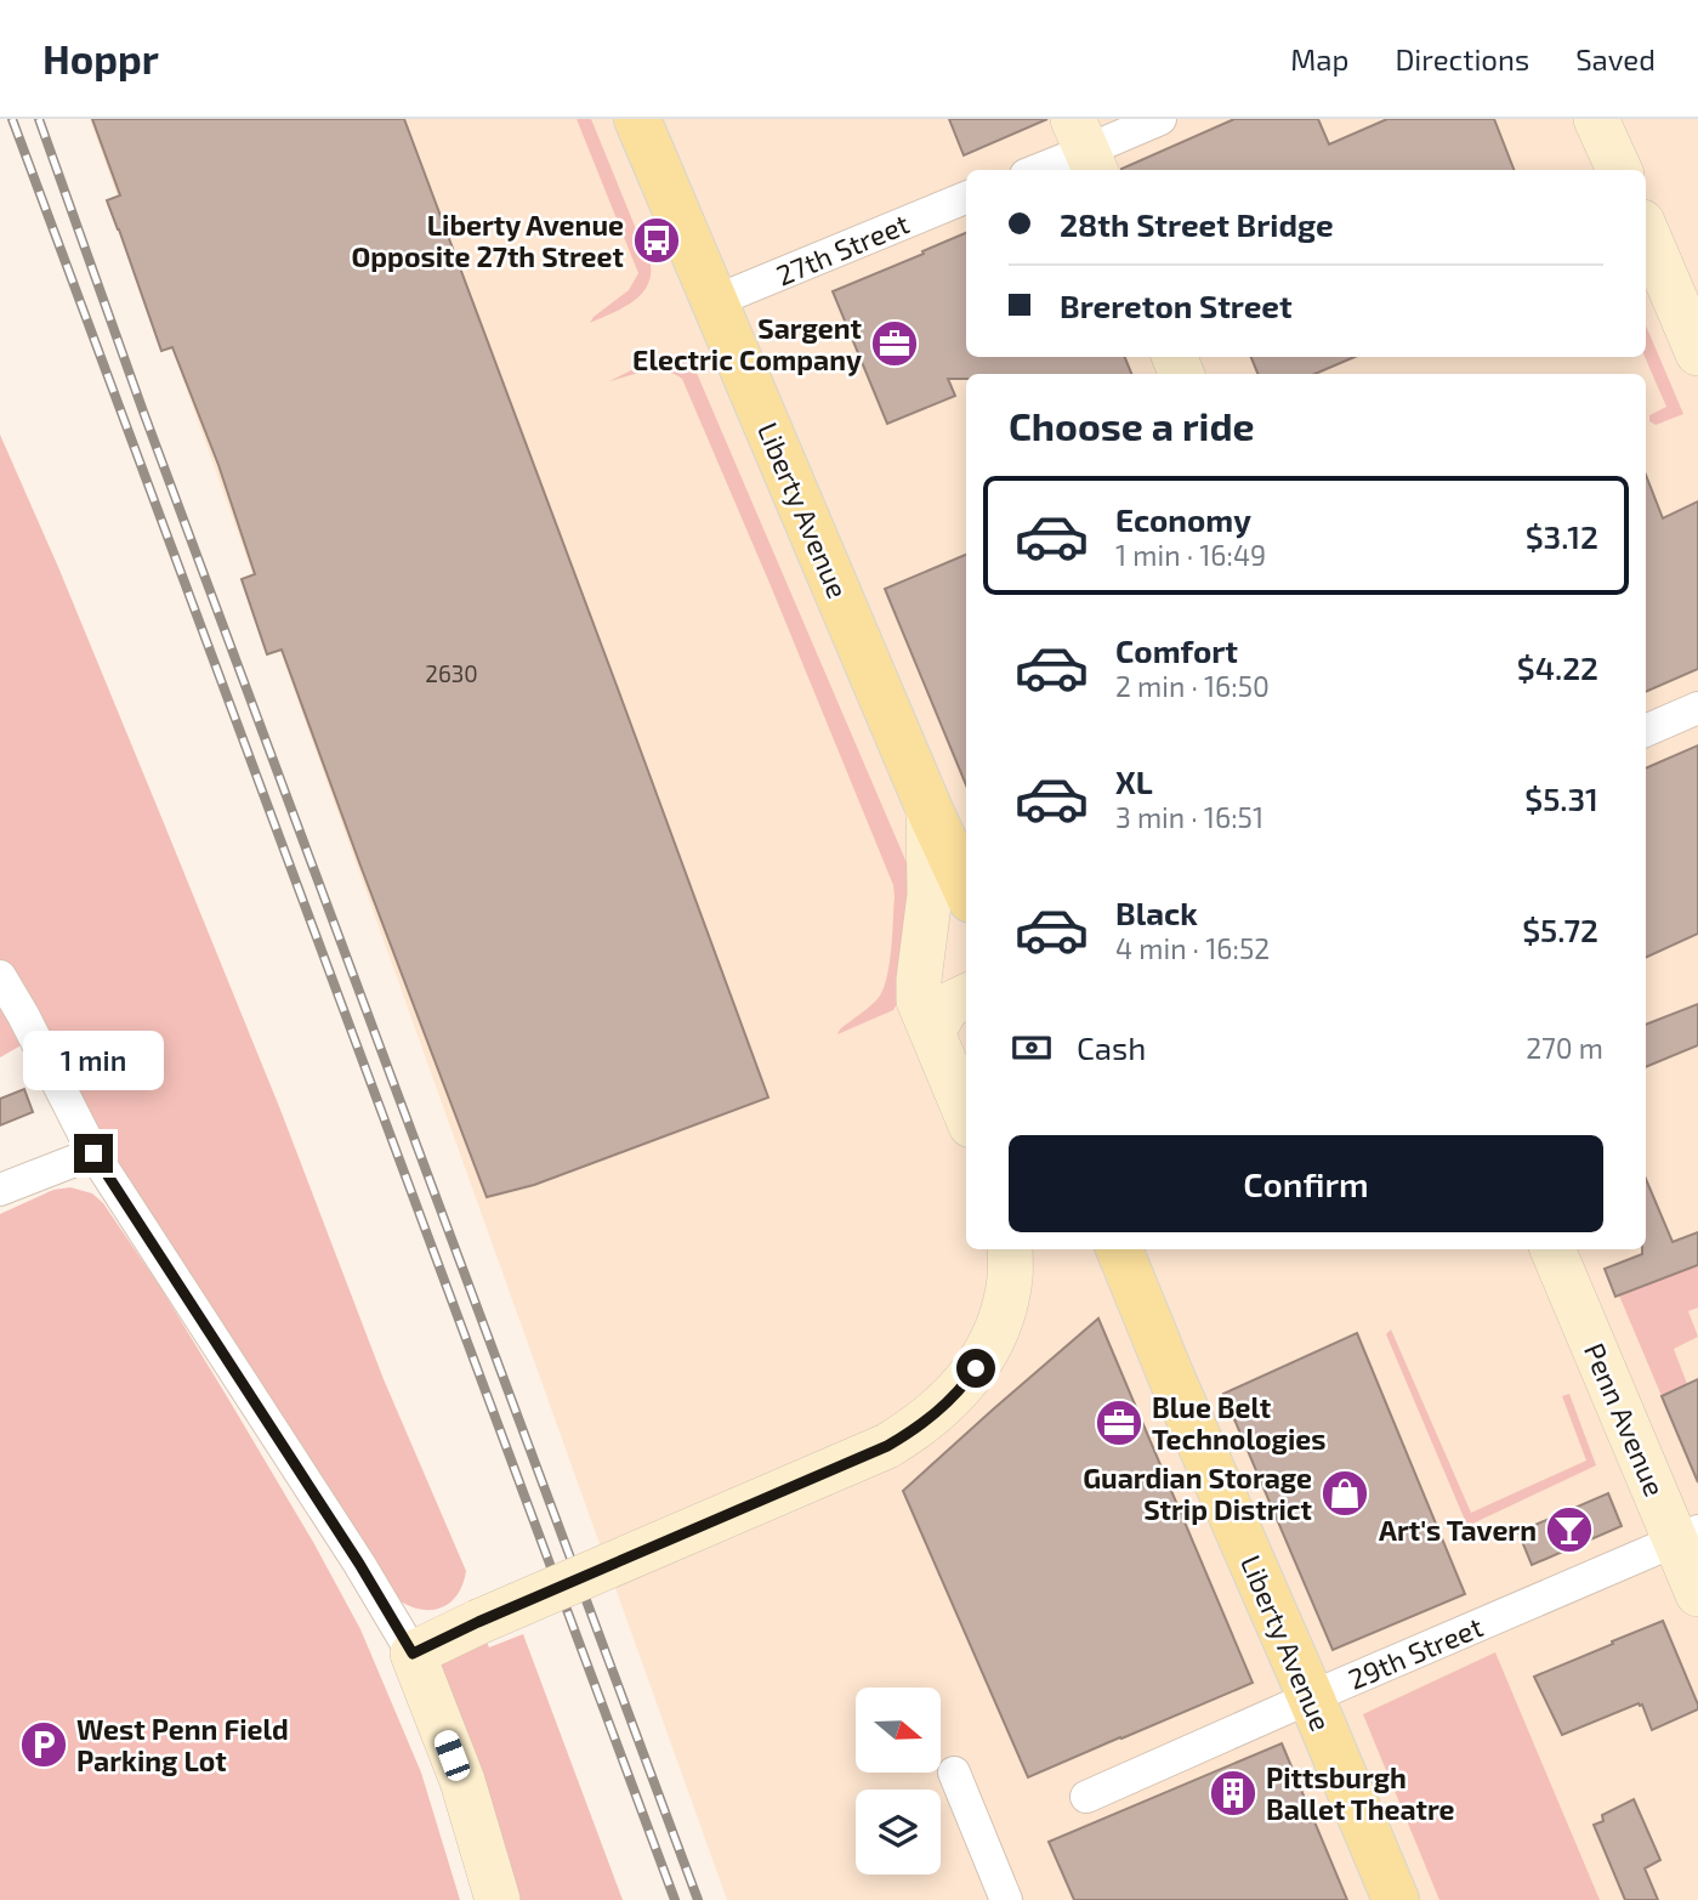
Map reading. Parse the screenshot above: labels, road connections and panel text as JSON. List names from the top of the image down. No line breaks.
{"streets":{"main road":["Liberty Avenue"],"street":["27th Street","Penn Avenue","29th Street"]},"crossings":[["27th Street","Liberty Avenue"],["Liberty Avenue","29th Street"],["Penn Avenue","29th Street"]],"places":{"bus stop":["Liberty Avenue Opposite 27th Street"],"office":["Sargent Electric Company","Blue Belt Technologies"],"shop":["Guardian Storage Strip District"],"bar":["Art's Tavern"],"parking":["West Penn Field Parking Lot"],"building":["Pittsburgh Ballet Theatre"]},"house_numbers":["2630"],"north":"right","page":{"header":"Hoppr","nav":["Map","Directions","Saved"],"banner":["28th Street Bridge","Brereton Street"],"heading":"Choose a ride","list":[{"name":"Economy","note":"1 min · 16:49","value":"$3.12"},{"name":"Comfort","note":"2 min · 16:50","value":"$4.22"},{"name":"XL","note":"3 min · 16:51","value":"$5.31"},{"name":"Black","note":"4 min · 16:52","value":"$5.72"}],"pay":["Cash","270 m"],"bubble":"1 min","buttons":"Confirm"}}
